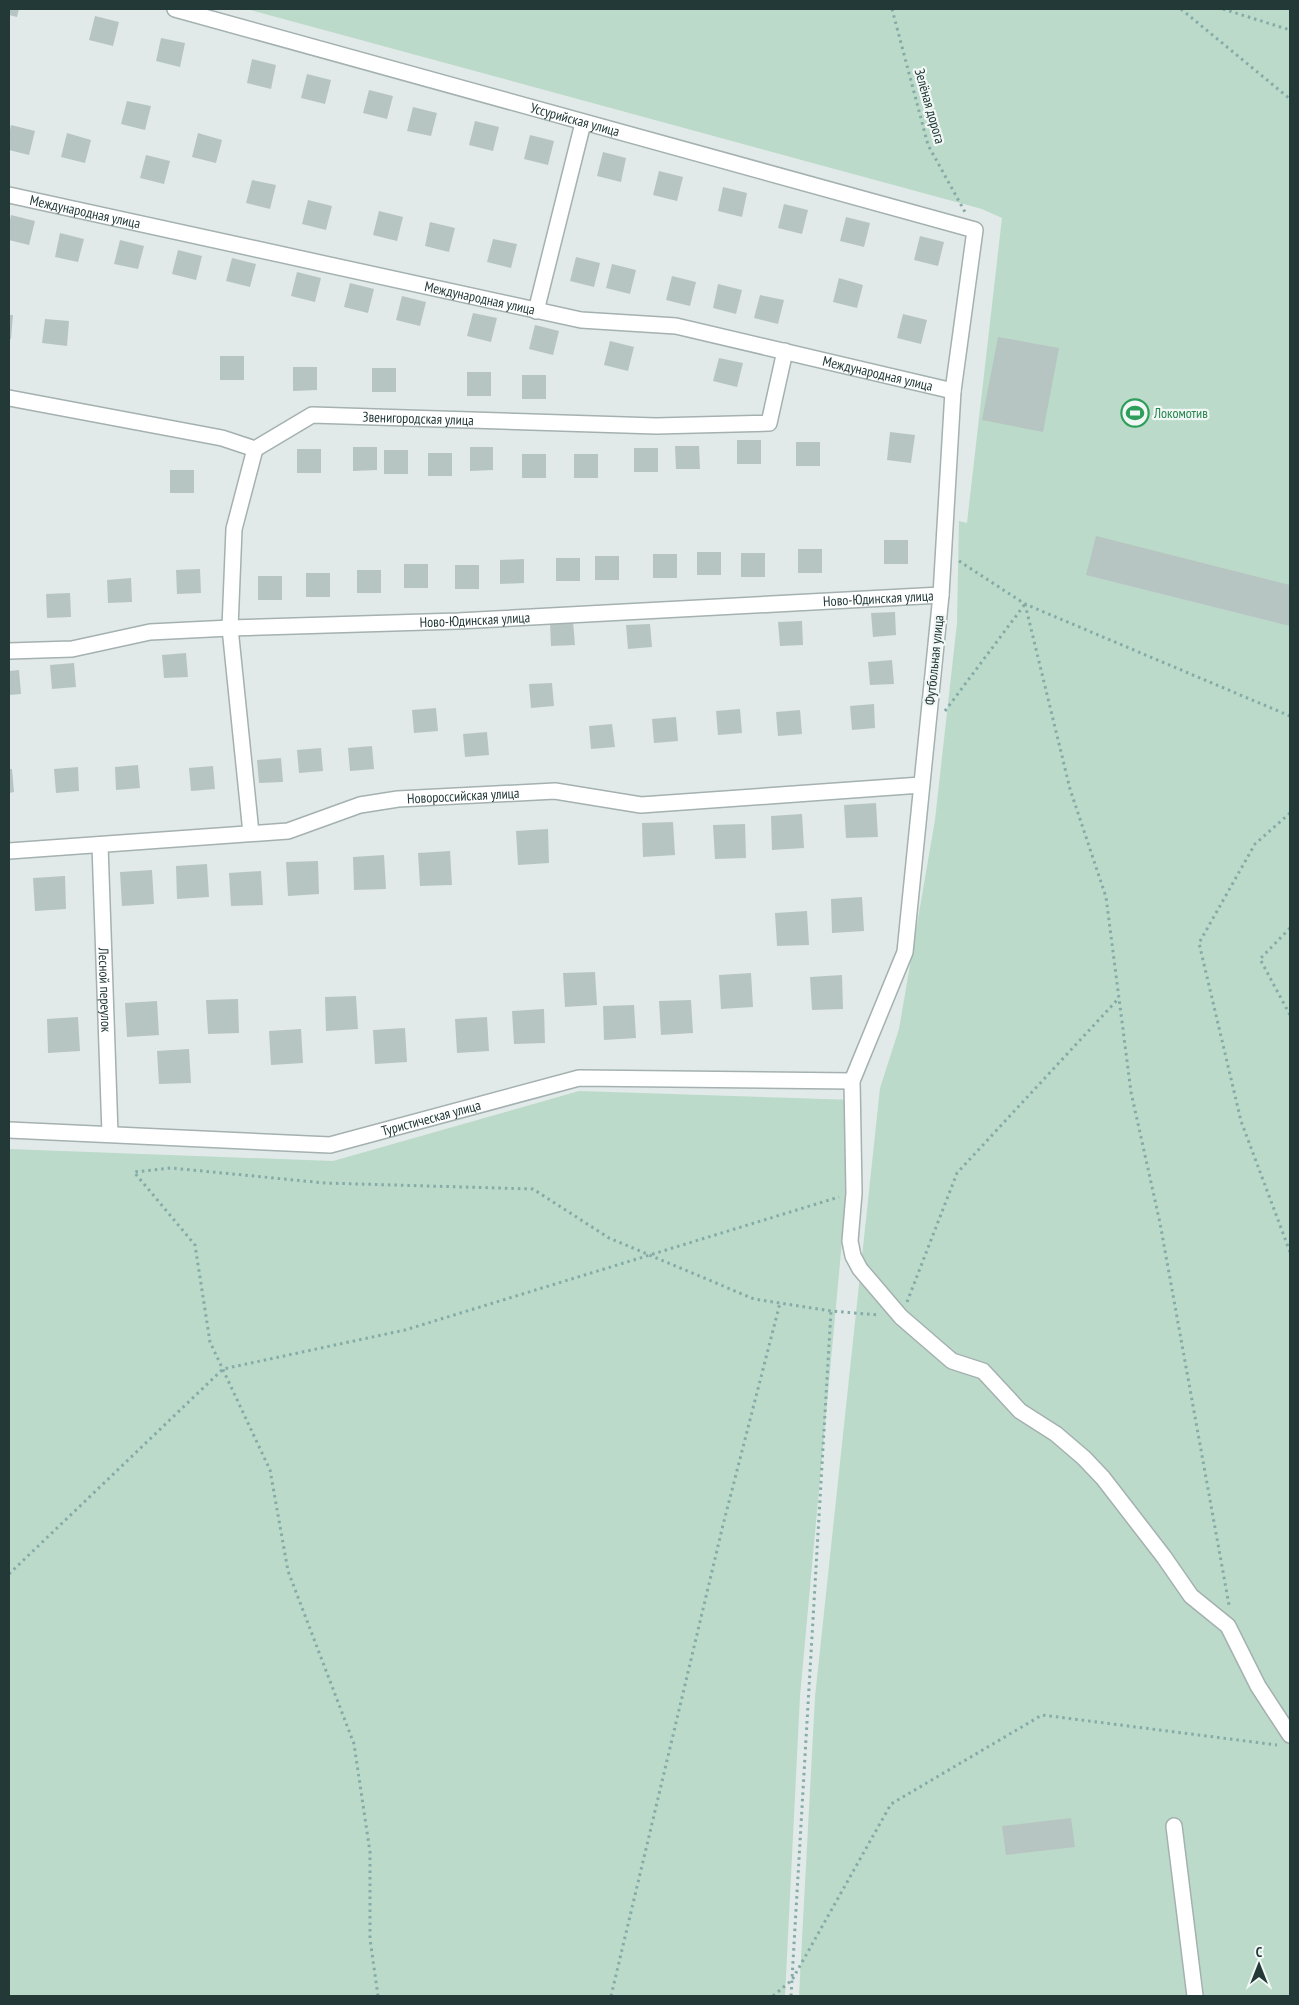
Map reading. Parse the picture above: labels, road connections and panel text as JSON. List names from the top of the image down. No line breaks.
{"streets":{"street":["Уссурийская улица","Международная улица","Звенигородская улица","Ново-Юдинская улица","Футбольная улица","Новороссийская улица","Лесной переулок","Туристическая улица"],"path":["Зелёная дорога"]},"crossings":[["Зелёная дорога","Уссурийская улица"],["Зелёная дорога","Футбольная улица"],["Уссурийская улица","Футбольная улица"],["Международная улица","Звенигородская улица"],["Международная улица","Футбольная улица"],["Ново-Юдинская улица","Футбольная улица"],["Футбольная улица","Новороссийская улица"],["Футбольная улица","Туристическая улица"],["Новороссийская улица","Лесной переулок"],["Лесной переулок","Туристическая улица"]],"places":{"sports":["Локомотив"]},"north":"top"}
